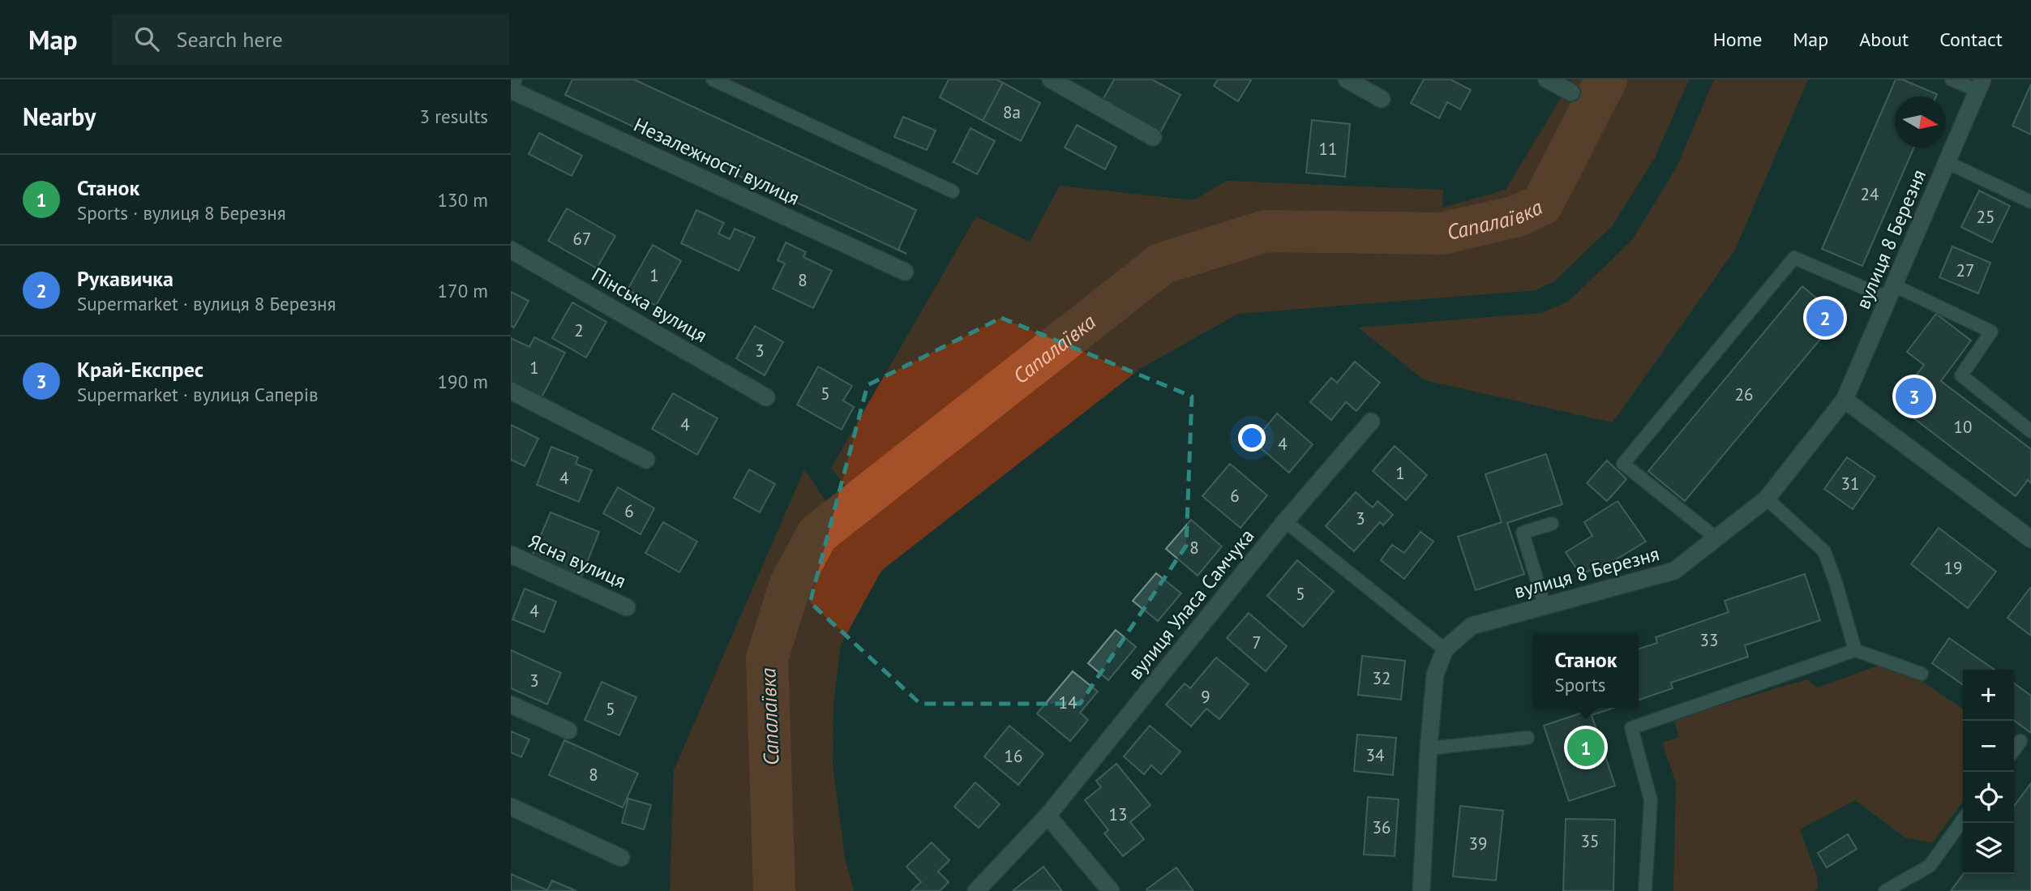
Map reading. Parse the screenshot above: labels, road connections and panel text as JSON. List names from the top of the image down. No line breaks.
{"streets":{"street":["Незалежності вулиця","вулиця 8 Березня","Пінська вулиця","Ясна вулиця","вулиця Уласа Самчука"]},"water":["Сапалаївка"],"house_numbers":["8а","11","24","25","67","27","1","8","2","3","1","5","26","4","10","4","1","4","31","6","6","3","8","19","5","4","33","7","32","3","9","14","5","34","16","8","13","36","35","39"],"north":"right","page":{"header":"Map","search":"Search here","nav":["Home","Map","About","Contact"],"heading":["Nearby","3 results"],"list":[{"mark":"1","name":"Станок","note":"Sports · вулиця 8 Березня","value":"130 m"},{"mark":"2","name":"Рукавичка","note":"Supermarket · вулиця 8 Березня","value":"170 m"},{"mark":"3","name":"Край-Експрес","note":"Supermarket · вулиця Саперів","value":"190 m"}],"pins":["2","3","1"],"popup":["Станок","Sports"],"map_buttons":["+","−"]}}
